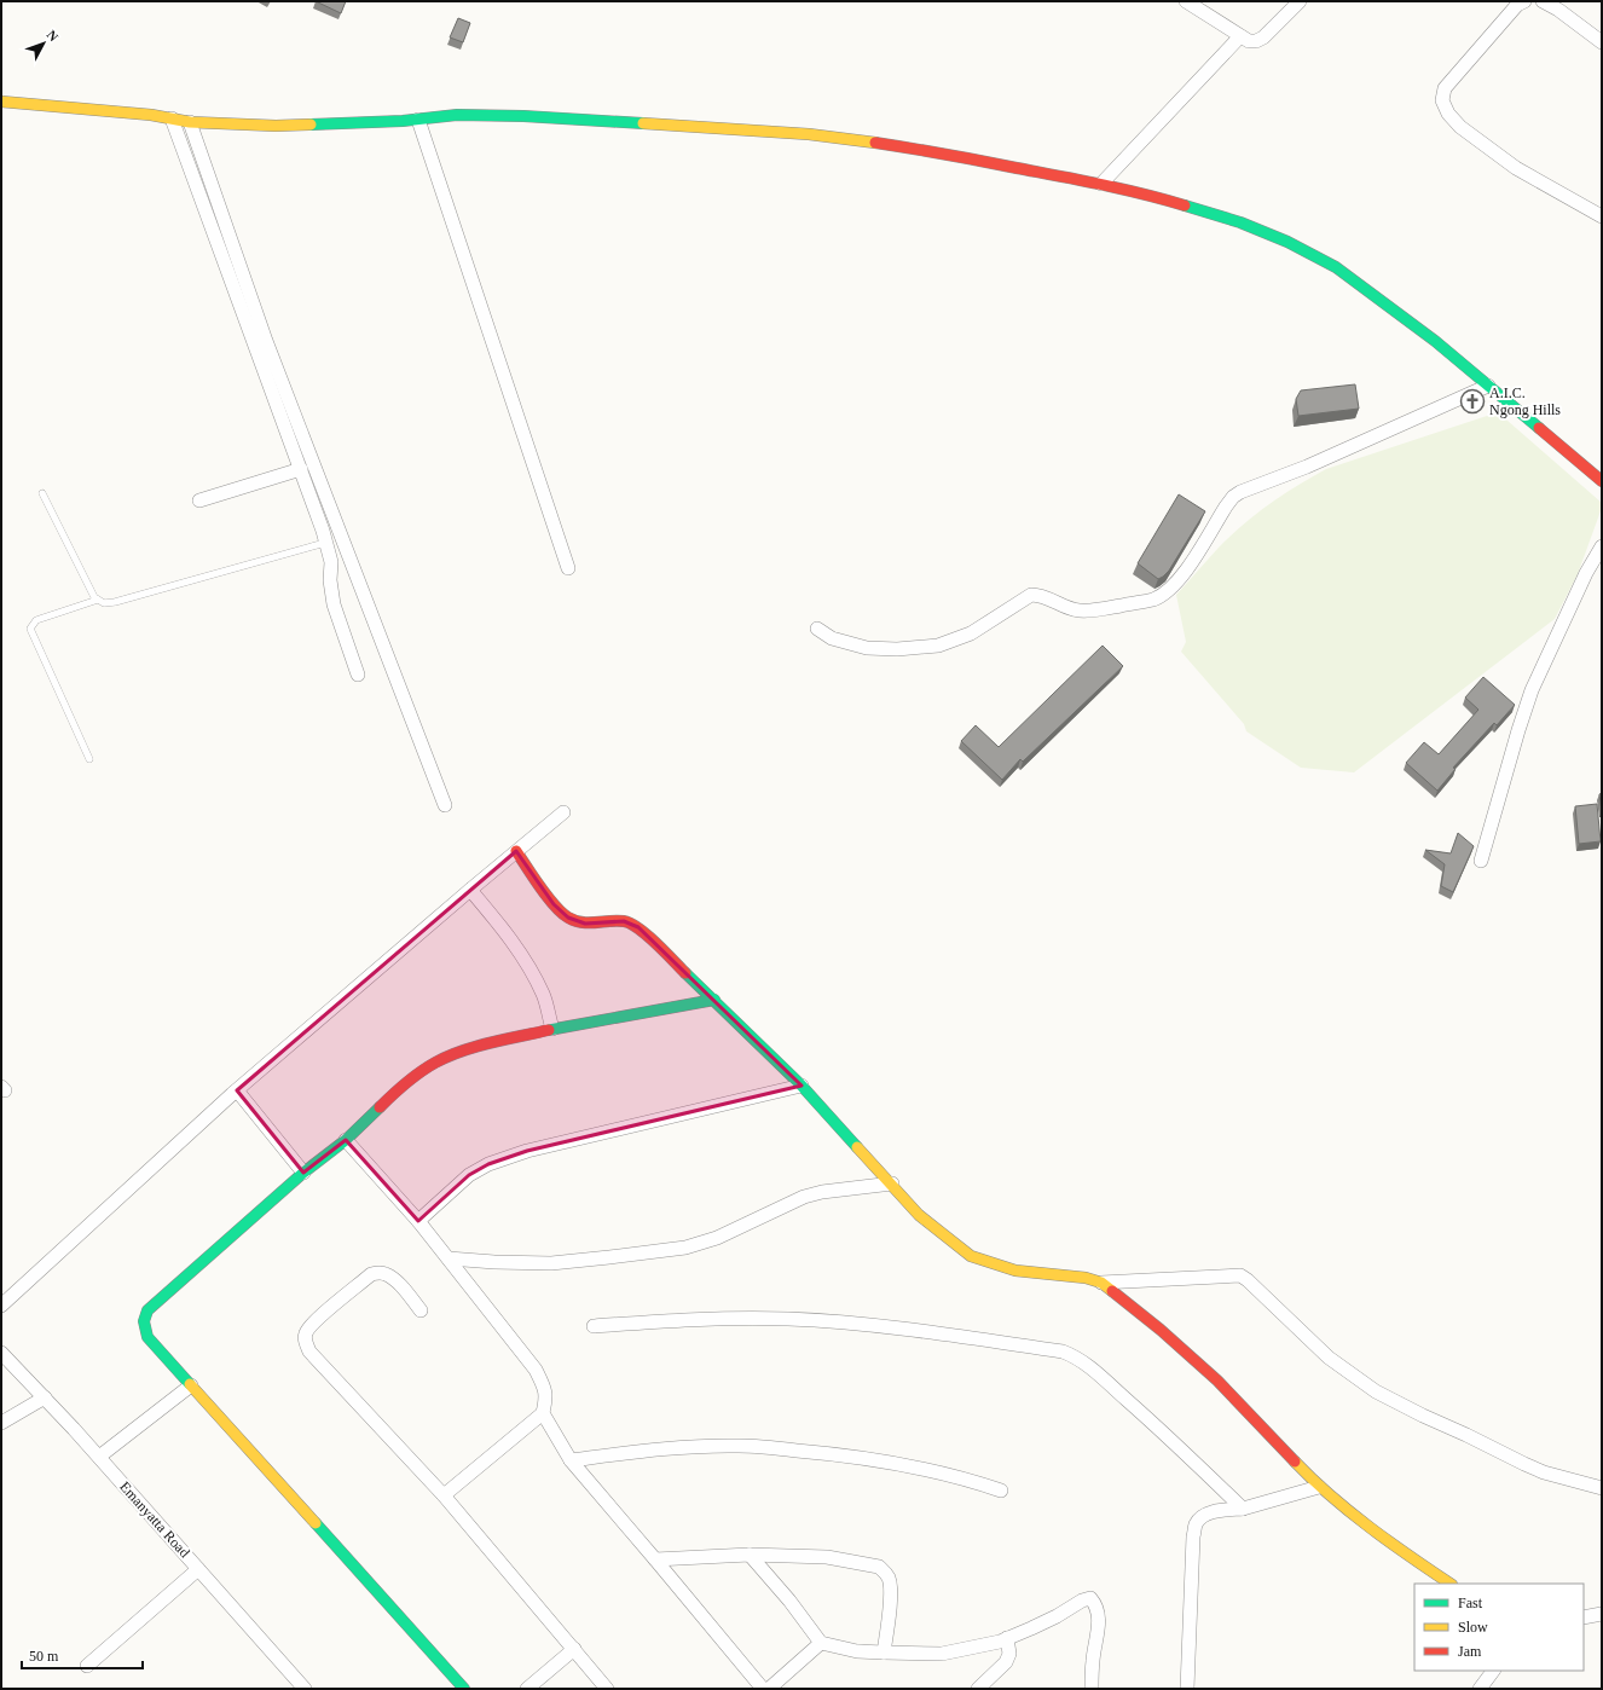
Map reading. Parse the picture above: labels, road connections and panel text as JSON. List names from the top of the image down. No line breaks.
{"streets":{"street":["Emanyatta Road"]},"places":{"church":["A.I.C. Ngong Hills"]},"legend":["Fast","Slow","Jam"],"scale_bar":"50 m","north":"top right"}
